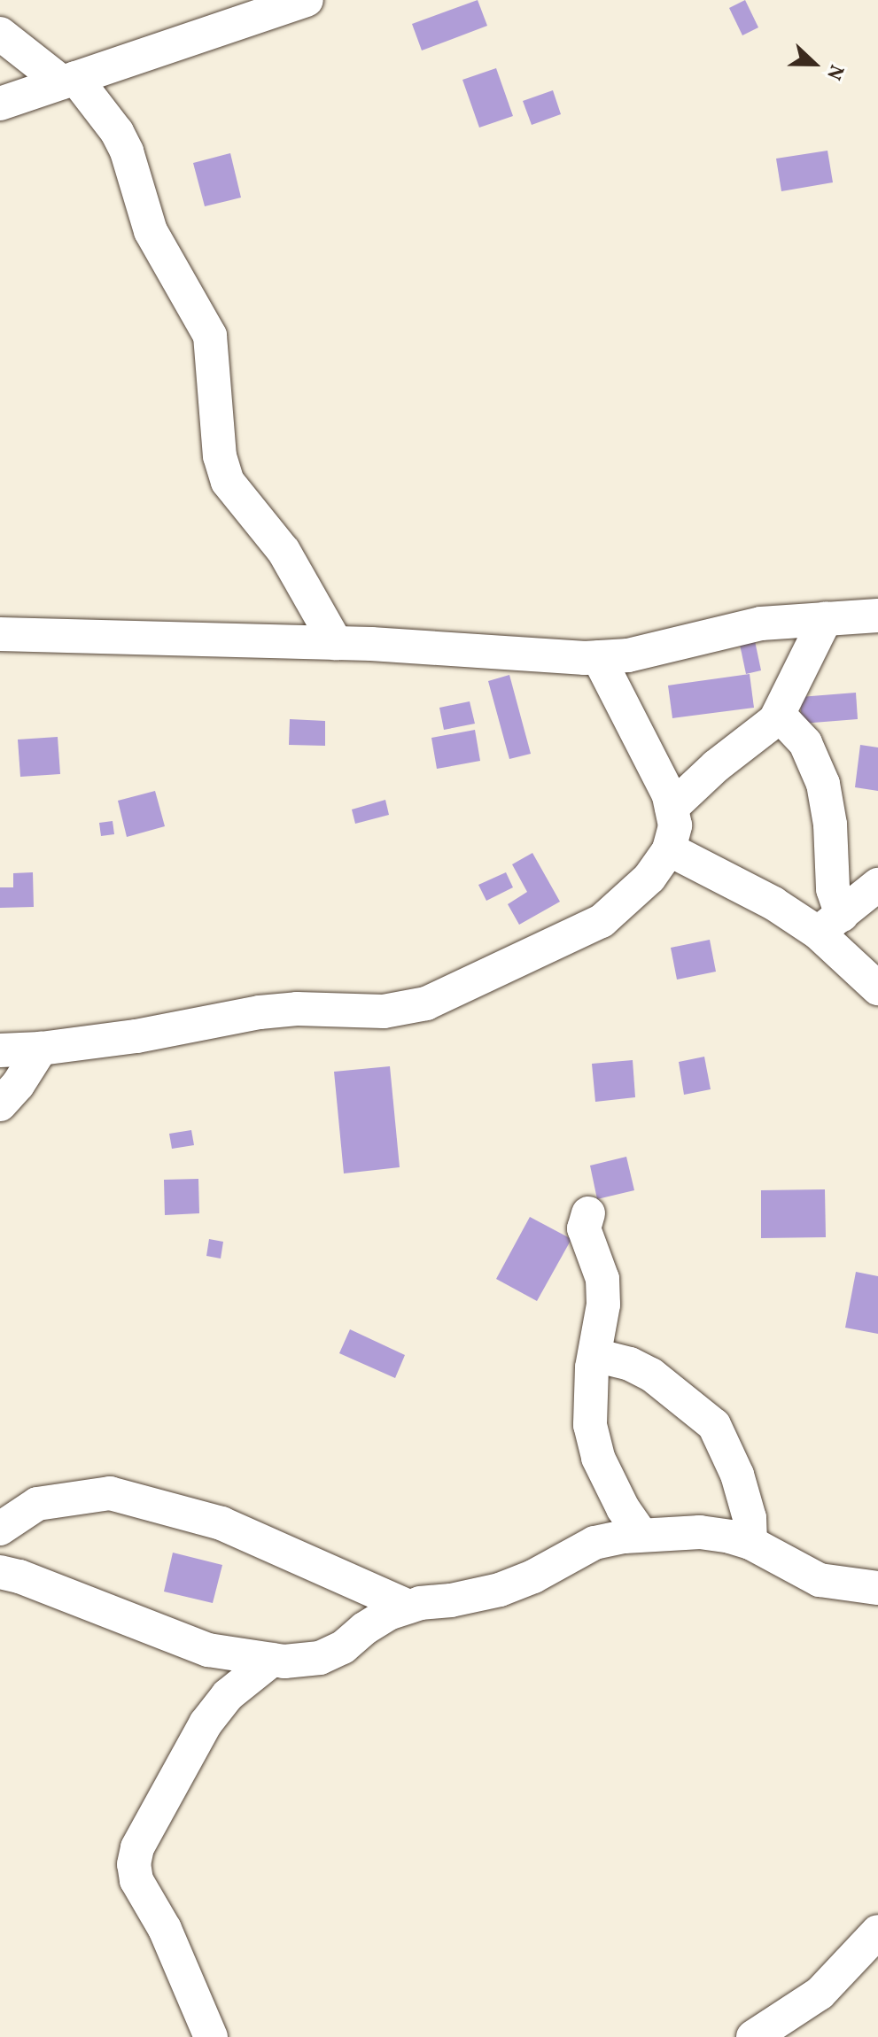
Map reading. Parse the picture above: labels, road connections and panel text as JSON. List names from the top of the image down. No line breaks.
{"north":"right"}
